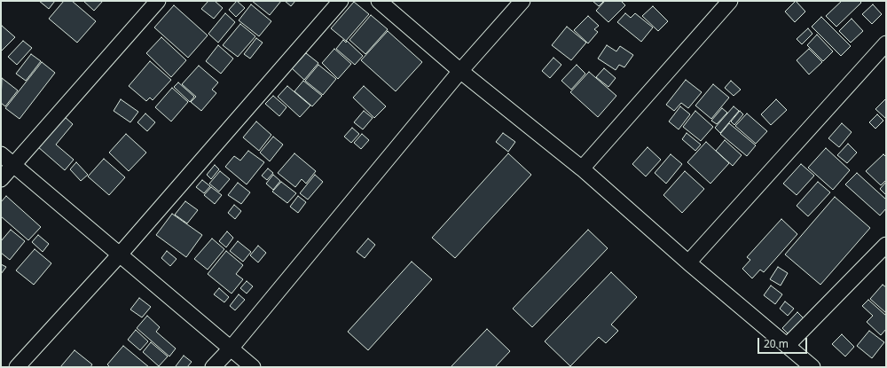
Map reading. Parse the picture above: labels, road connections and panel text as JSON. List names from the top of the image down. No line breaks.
{"scale_bar":"20 m"}
